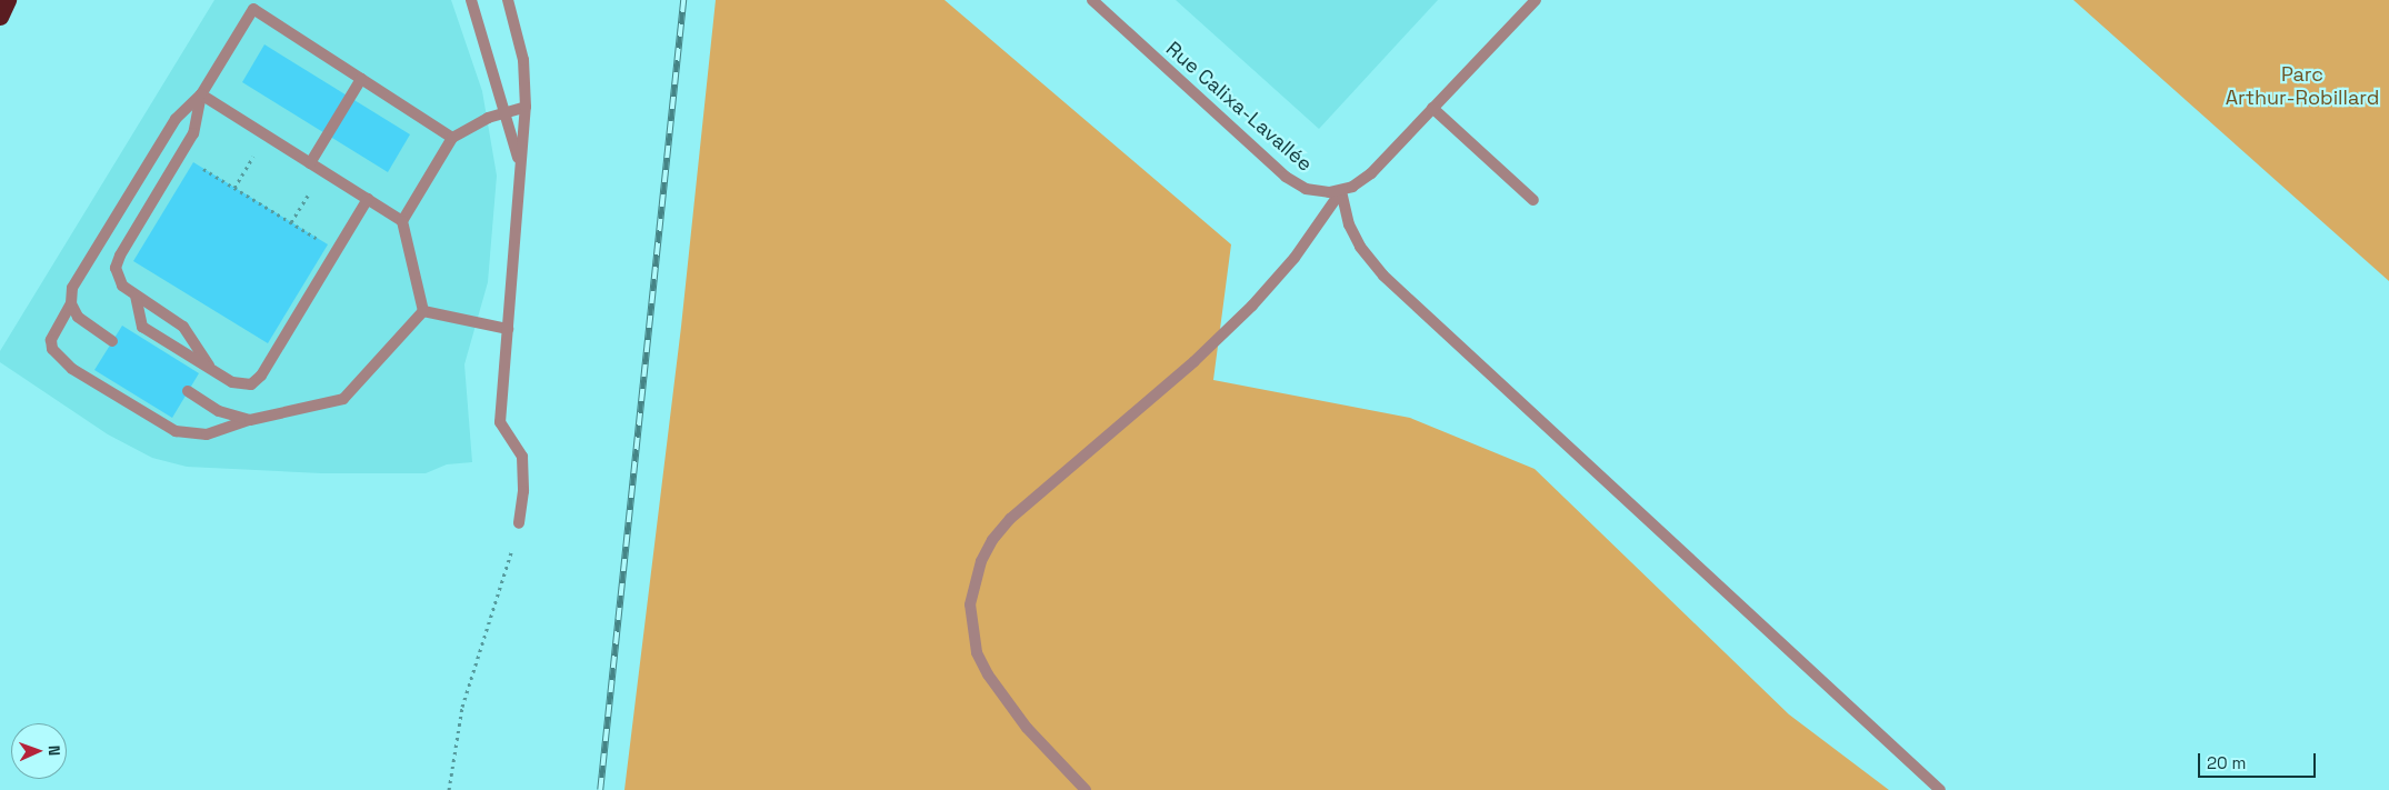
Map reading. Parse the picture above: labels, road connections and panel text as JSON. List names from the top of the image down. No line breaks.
{"streets":{"street":["Rue Calixa-Lavallée"]},"parks":["Parc Arthur-Robillard"],"scale_bar":"20 m","north":"right"}
